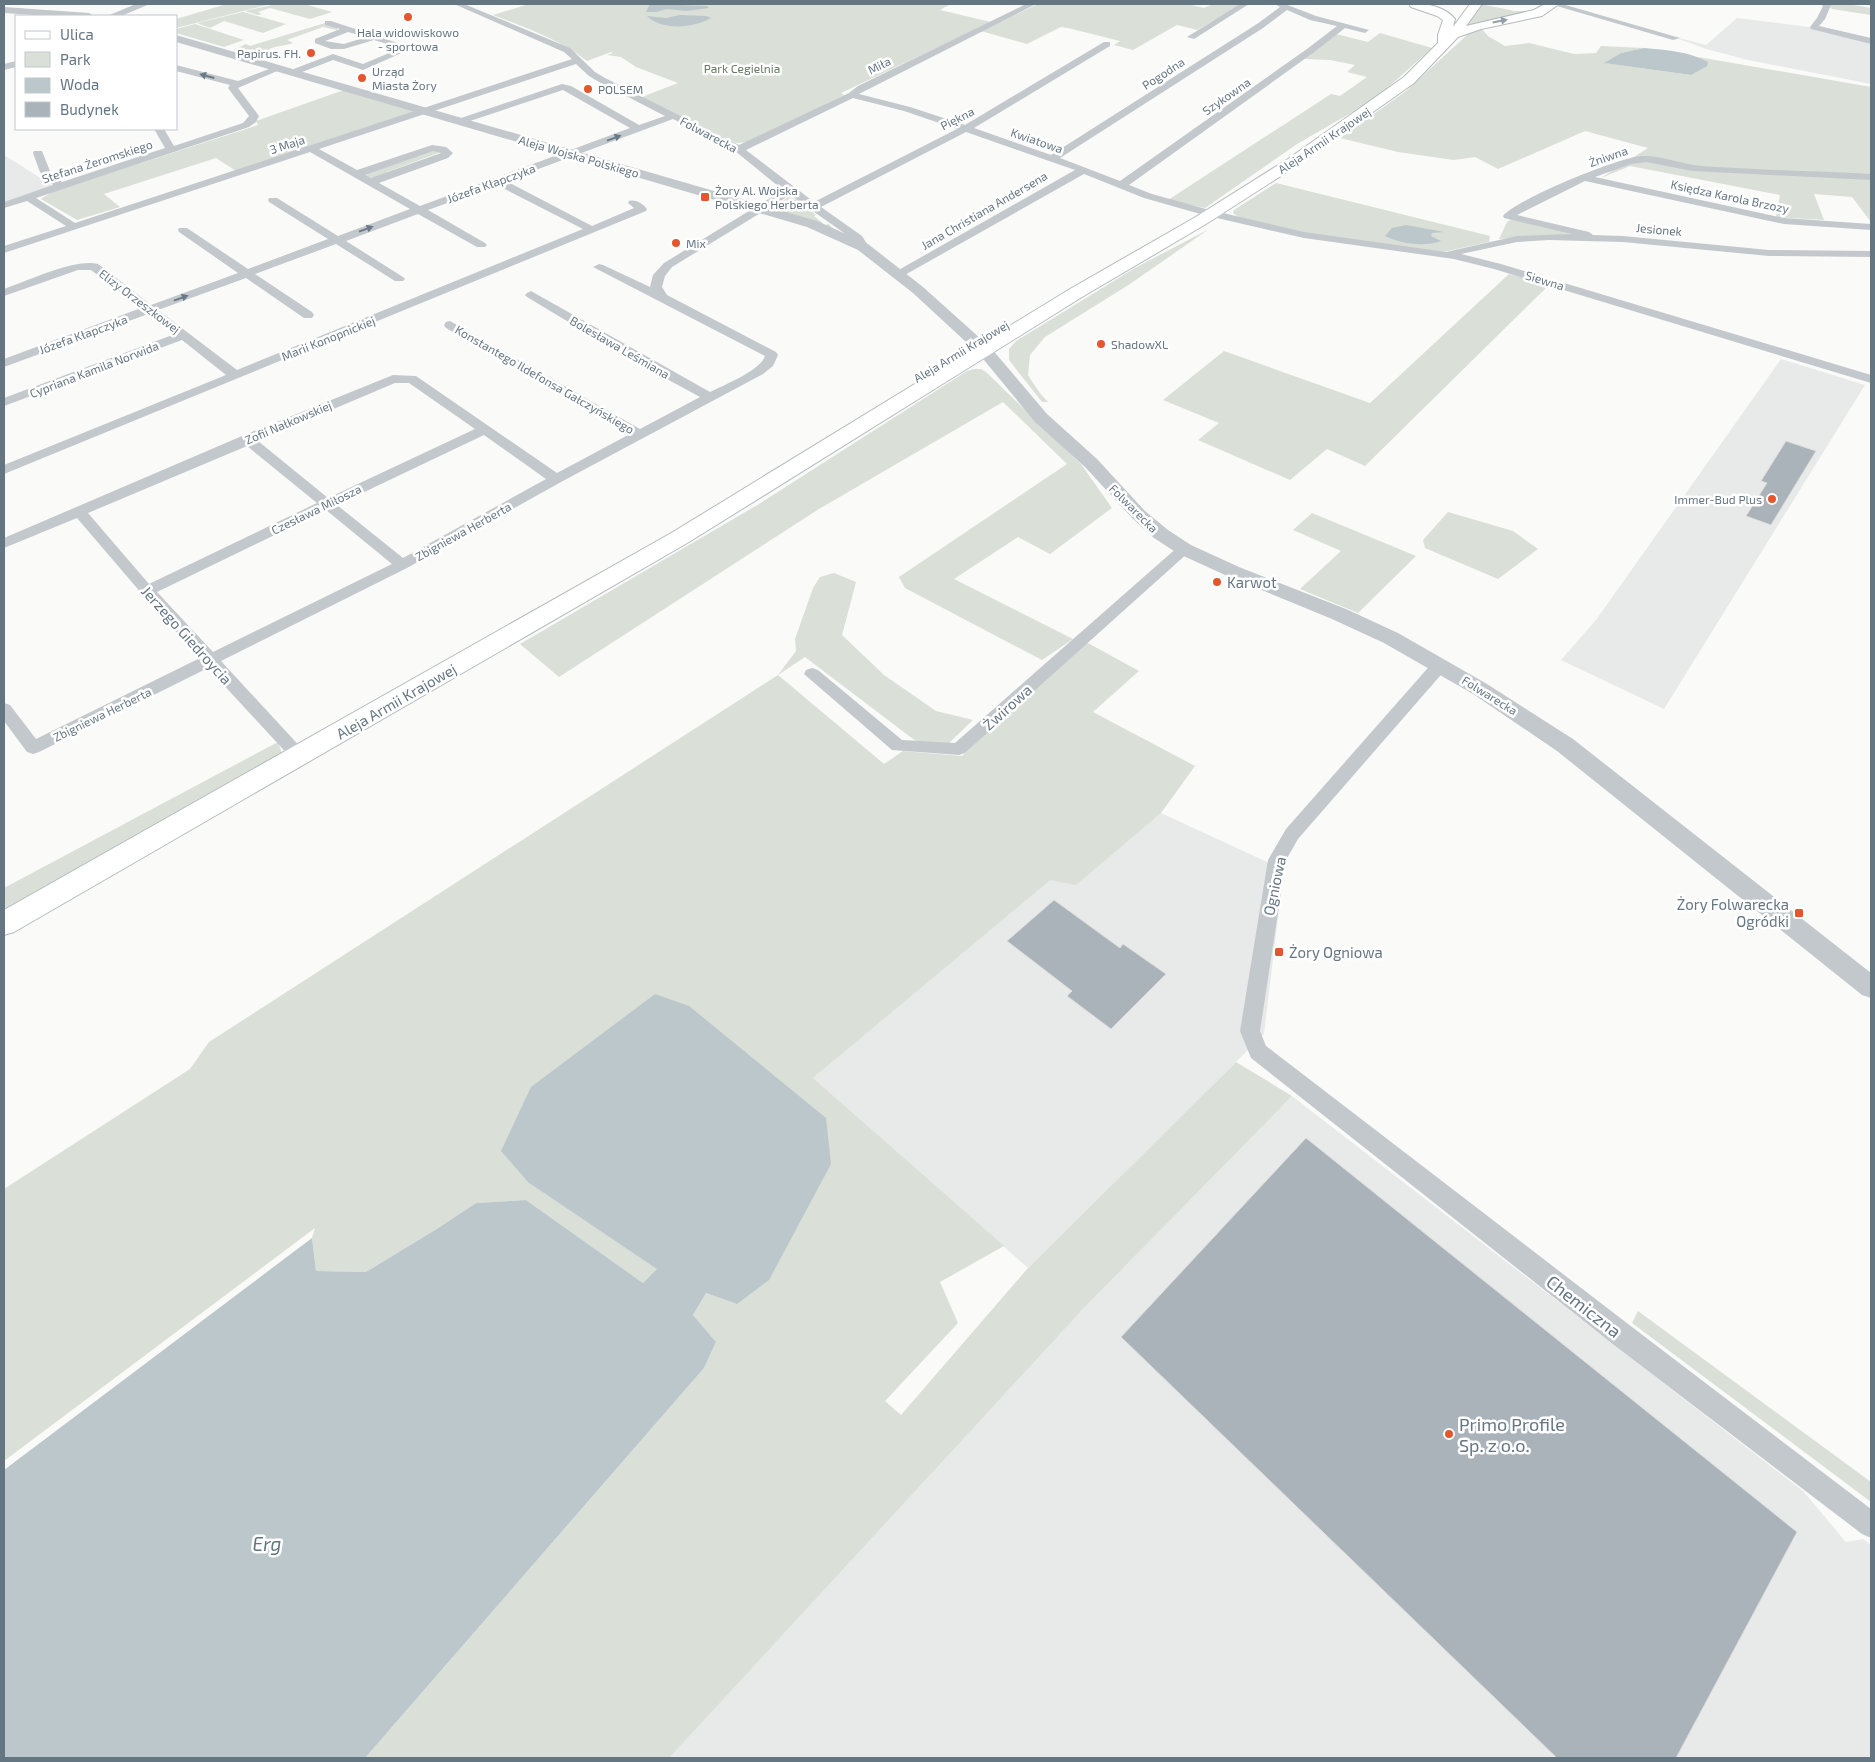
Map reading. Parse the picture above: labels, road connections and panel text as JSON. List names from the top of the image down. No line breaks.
{"streets":{"main road":["Aleja Armii Krajowej"],"street":["Miła","Pogodna","Szykowna","Piękna","Folwarecka","Kwiatowa","3 Maja","Aleja Wojska Polskiego","Żniwna","Stefana Żeromskiego","Józefa Kłapczyka","Księdza Karola Brzozy","Jana Christiana Andersena","Jesionek","Siewna","Elizy Orzeszkowej","Marii Konopnickiej","Bolesława Leśmiana","Cypriana Kamila Norwida","Konstantego Ildefonsa Gałczyńskiego","Zofii Nałkowskiej","Czesława Miłosza","Zbigniewa Herberta","Jerzego Giedroycia","Żwirowa","Ogniowa","Chemiczna"]},"crossings":[["Miła","Folwarecka"],["Miła","Kwiatowa"],["Pogodna","Kwiatowa"],["Szykowna","Kwiatowa"],["Piękna","Folwarecka"],["Piękna","Kwiatowa"],["Folwarecka","Aleja Armii Krajowej"],["Folwarecka","3 Maja"],["Folwarecka","Aleja Wojska Polskiego"],["Folwarecka","Józefa Kłapczyka"],["Folwarecka","Jana Christiana Andersena"],["Folwarecka","Żwirowa"],["Folwarecka","Ogniowa"],["Kwiatowa","Aleja Armii Krajowej"],["Kwiatowa","Jana Christiana Andersena"],["Kwiatowa","Siewna"],["Aleja Armii Krajowej","Siewna"],["Aleja Armii Krajowej","Jerzego Giedroycia"],["3 Maja","Aleja Wojska Polskiego"],["Aleja Wojska Polskiego","Józefa Kłapczyka"],["Żniwna","Księdza Karola Brzozy"],["Józefa Kłapczyka","Elizy Orzeszkowej"],["Jesionek","Siewna"],["Elizy Orzeszkowej","Marii Konopnickiej"],["Elizy Orzeszkowej","Cypriana Kamila Norwida"],["Bolesława Leśmiana","Zbigniewa Herberta"],["Konstantego Ildefonsa Gałczyńskiego","Zbigniewa Herberta"],["Zofii Nałkowskiej","Czesława Miłosza"],["Zofii Nałkowskiej","Zbigniewa Herberta"],["Zofii Nałkowskiej","Jerzego Giedroycia"],["Czesława Miłosza","Jerzego Giedroycia"],["Zbigniewa Herberta","Jerzego Giedroycia"],["Ogniowa","Chemiczna"]],"one_way":["Józefa Kłapczyka"],"water":["Erg"],"parks":["Park Cegielnia"],"places":{"other":["Hala widowiskowo - sportowa","Papirus. FH.","Urząd Miasta Żory","POLSEM","Mix","ShadowXL","Immer-Bud Plus","Karwot","Primo Profile Sp. z o.o."],"transit":["Żory Al. Wojska Polskiego Herberta","Żory Folwarecka Ogródki","Żory Ogniowa"]},"legend":["Ulica","Park","Woda","Budynek"]}
